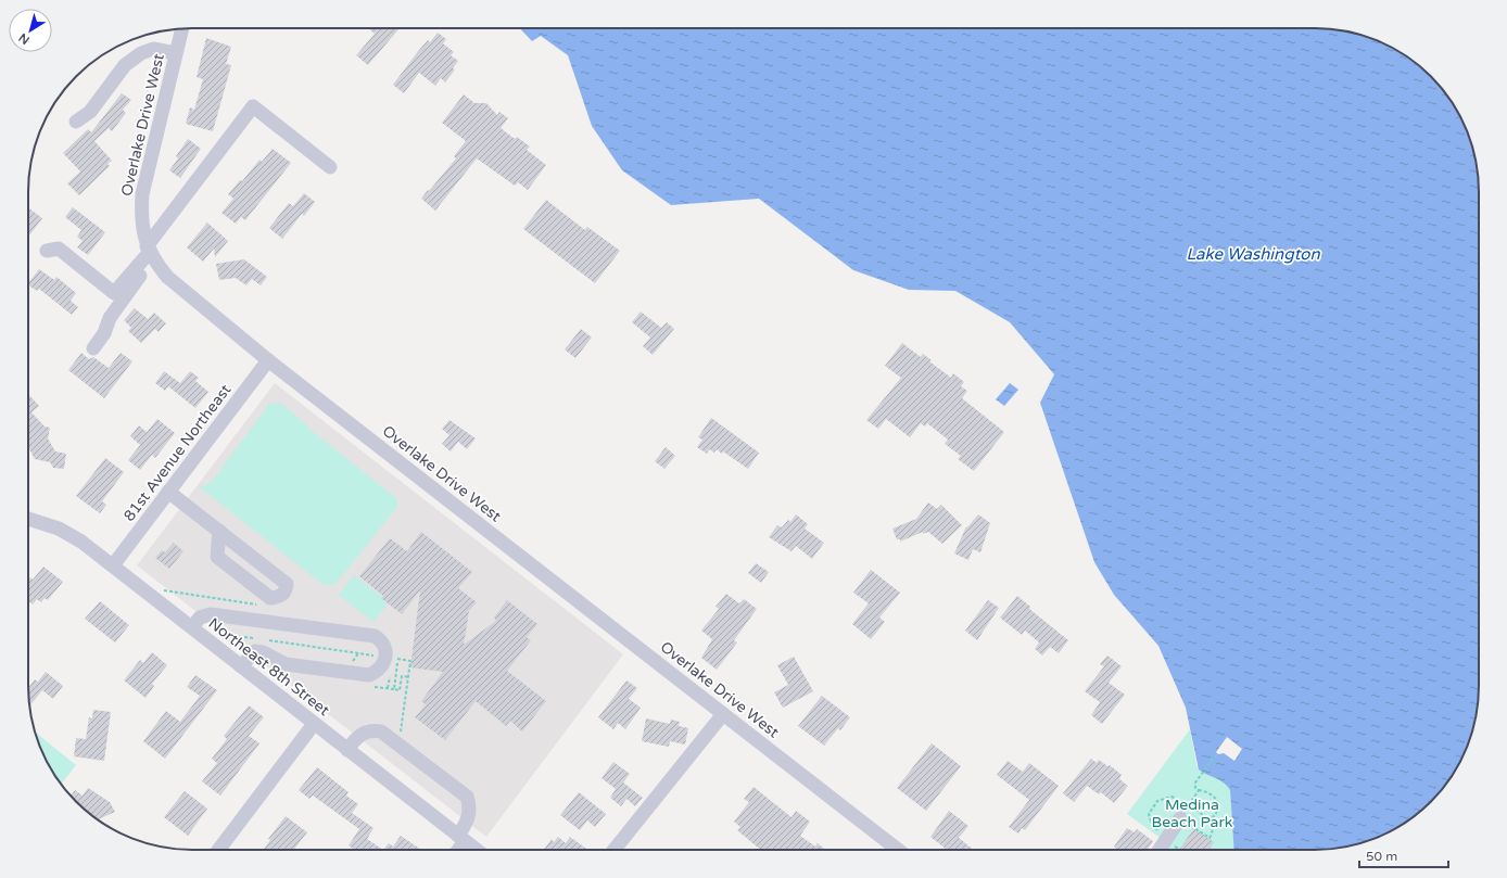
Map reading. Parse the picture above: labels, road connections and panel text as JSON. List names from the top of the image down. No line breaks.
{"streets":{"street":["Overlake Drive West","81st Avenue Northeast","Northeast 8th Street"]},"crossings":[["Overlake Drive West","81st Avenue Northeast"],["81st Avenue Northeast","Northeast 8th Street"]],"water":["Lake Washington"],"parks":["Medina Beach Park"],"scale_bar":"50 m","north":"bottom left"}
